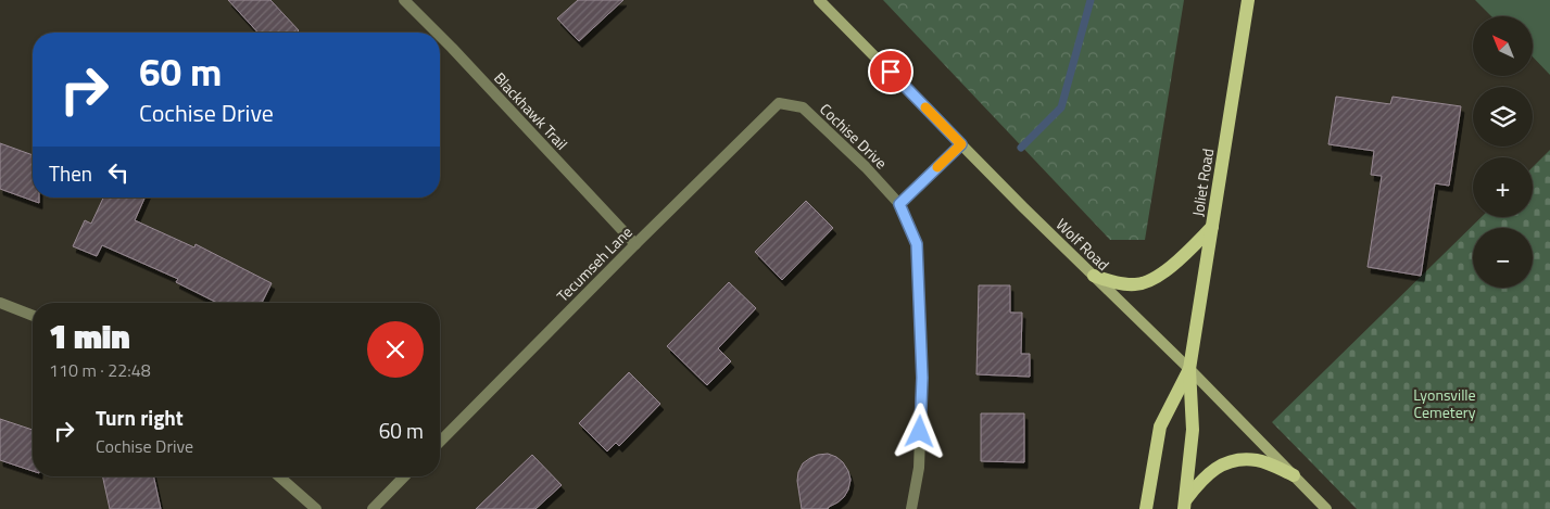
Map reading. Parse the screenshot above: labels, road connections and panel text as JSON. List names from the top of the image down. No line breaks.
{"streets":{"main road":["Joliet Road"],"street":["Blackhawk Trail","Cochise Drive","Wolf Road","Tecumseh Lane"]},"crossings":[["Blackhawk Trail","Tecumseh Lane"],["Cochise Drive","Tecumseh Lane"],["Joliet Road","Wolf Road"]],"parks":["Lyonsville Cemetery"],"north":"top left","page":{"map_buttons":["+","−"],"turn":["60 m","Cochise Drive"],"then":"Then","heading":["1 min","110 m · 22:48"],"list":[{"name":"Turn right","note":"Cochise Drive","value":"60 m"}]}}
